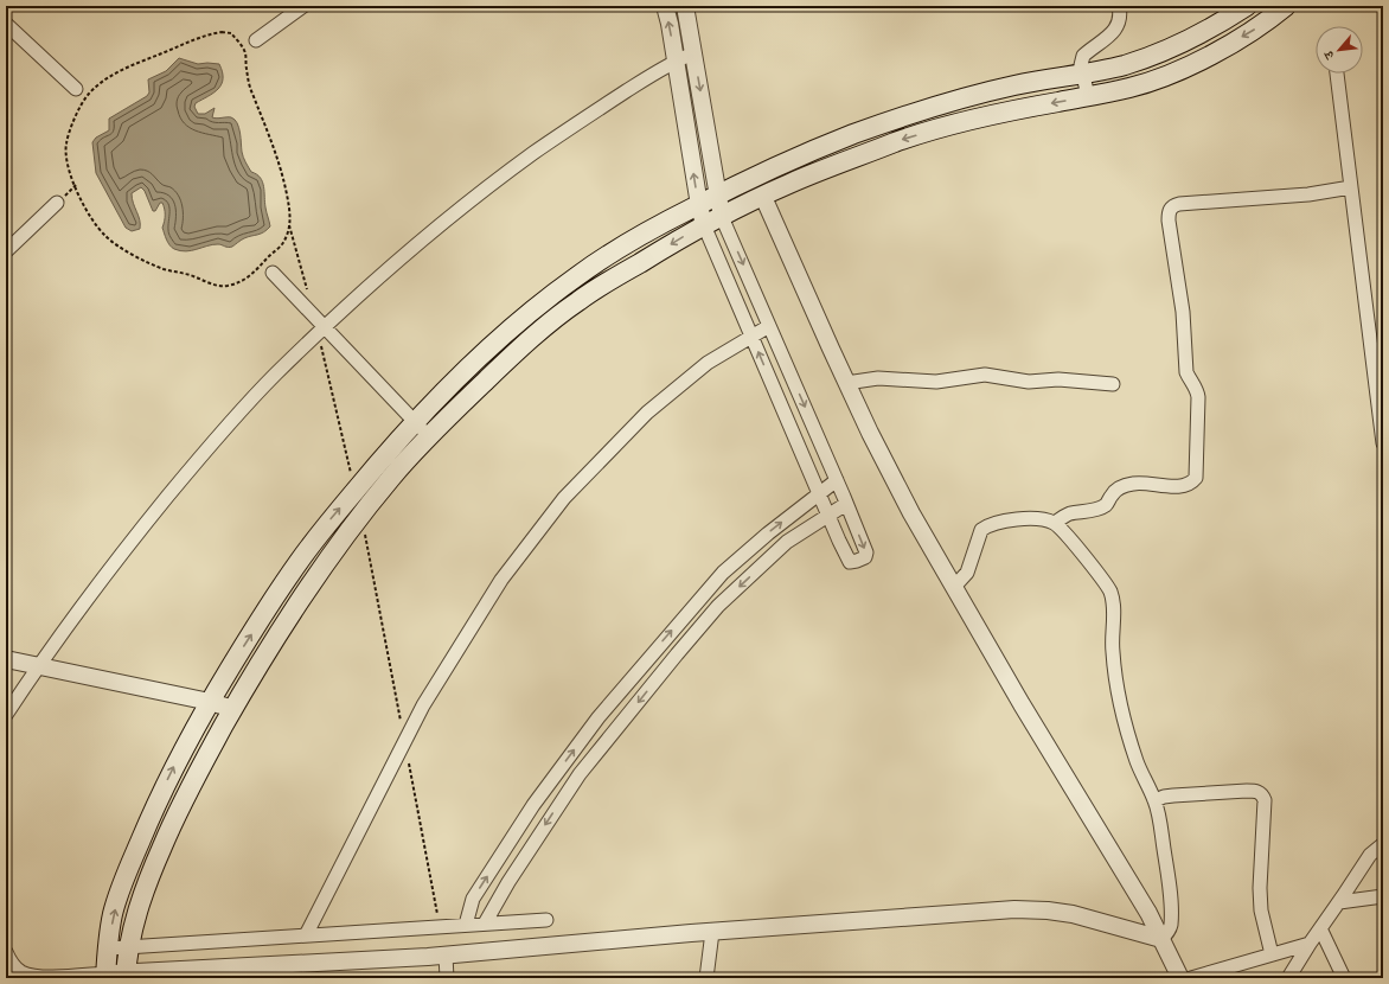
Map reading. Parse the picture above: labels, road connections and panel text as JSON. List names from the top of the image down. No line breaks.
{"north":"bottom left"}
